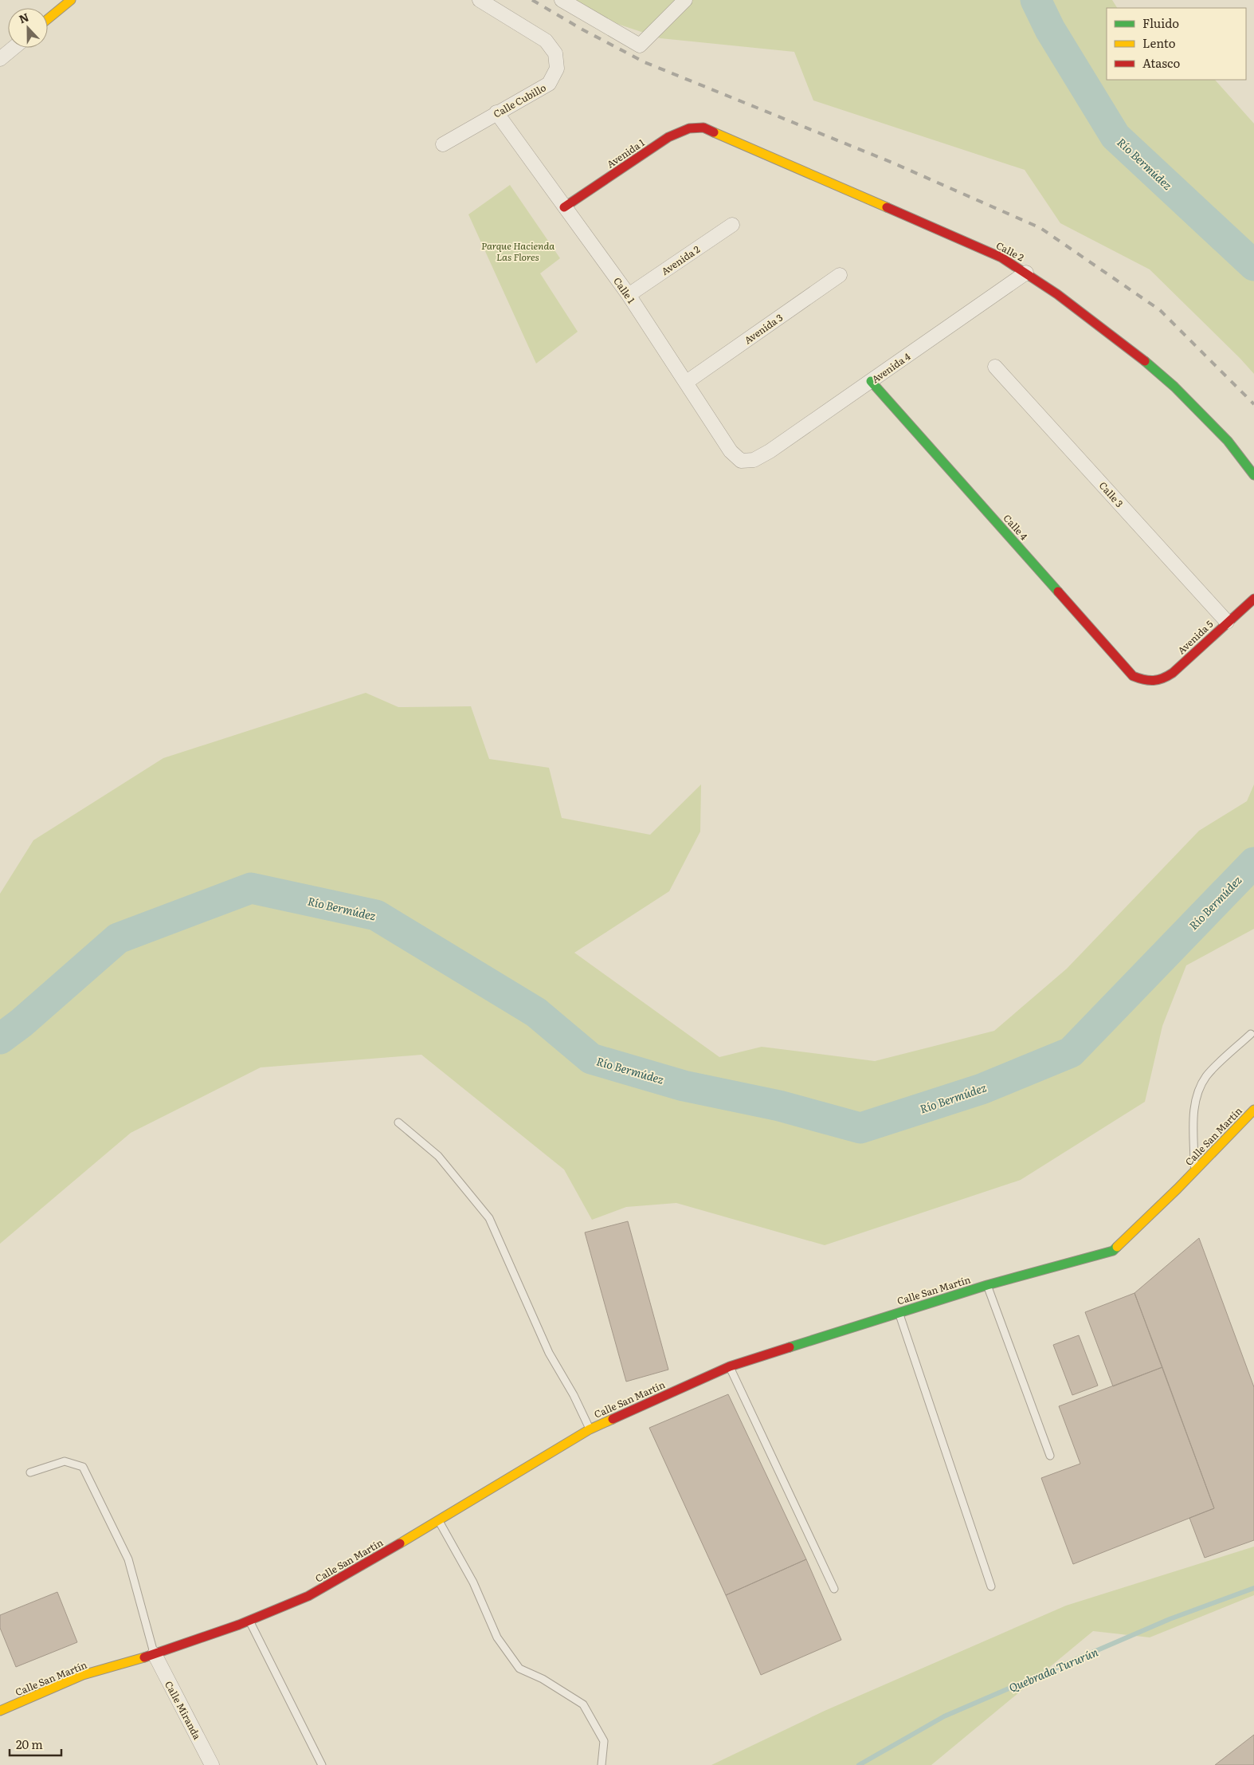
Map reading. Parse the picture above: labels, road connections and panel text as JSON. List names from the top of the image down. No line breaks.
{"streets":{"street":["Calle Cubillo","Avenida 1","Calle 2","Avenida 2","Calle 1","Avenida 3","Avenida 4","Calle 3","Calle 4","Avenida 5","Calle San Martín","Calle Miranda"]},"crossings":[["Calle Cubillo","Calle 1"],["Avenida 1","Calle 2"],["Avenida 1","Calle 1"],["Calle 2","Avenida 4"],["Avenida 2","Calle 1"],["Calle 1","Avenida 3"],["Calle 1","Avenida 4"],["Avenida 4","Calle 4"],["Calle 3","Avenida 5"],["Calle 4","Avenida 5"],["Calle San Martín","Calle Miranda"]],"water":["Río Bermúdez","Quebrada Tururún"],"parks":["Parque Hacienda Las Flores"],"legend":["Fluido","Lento","Atasco"],"scale_bar":"20 m","north":"top"}
